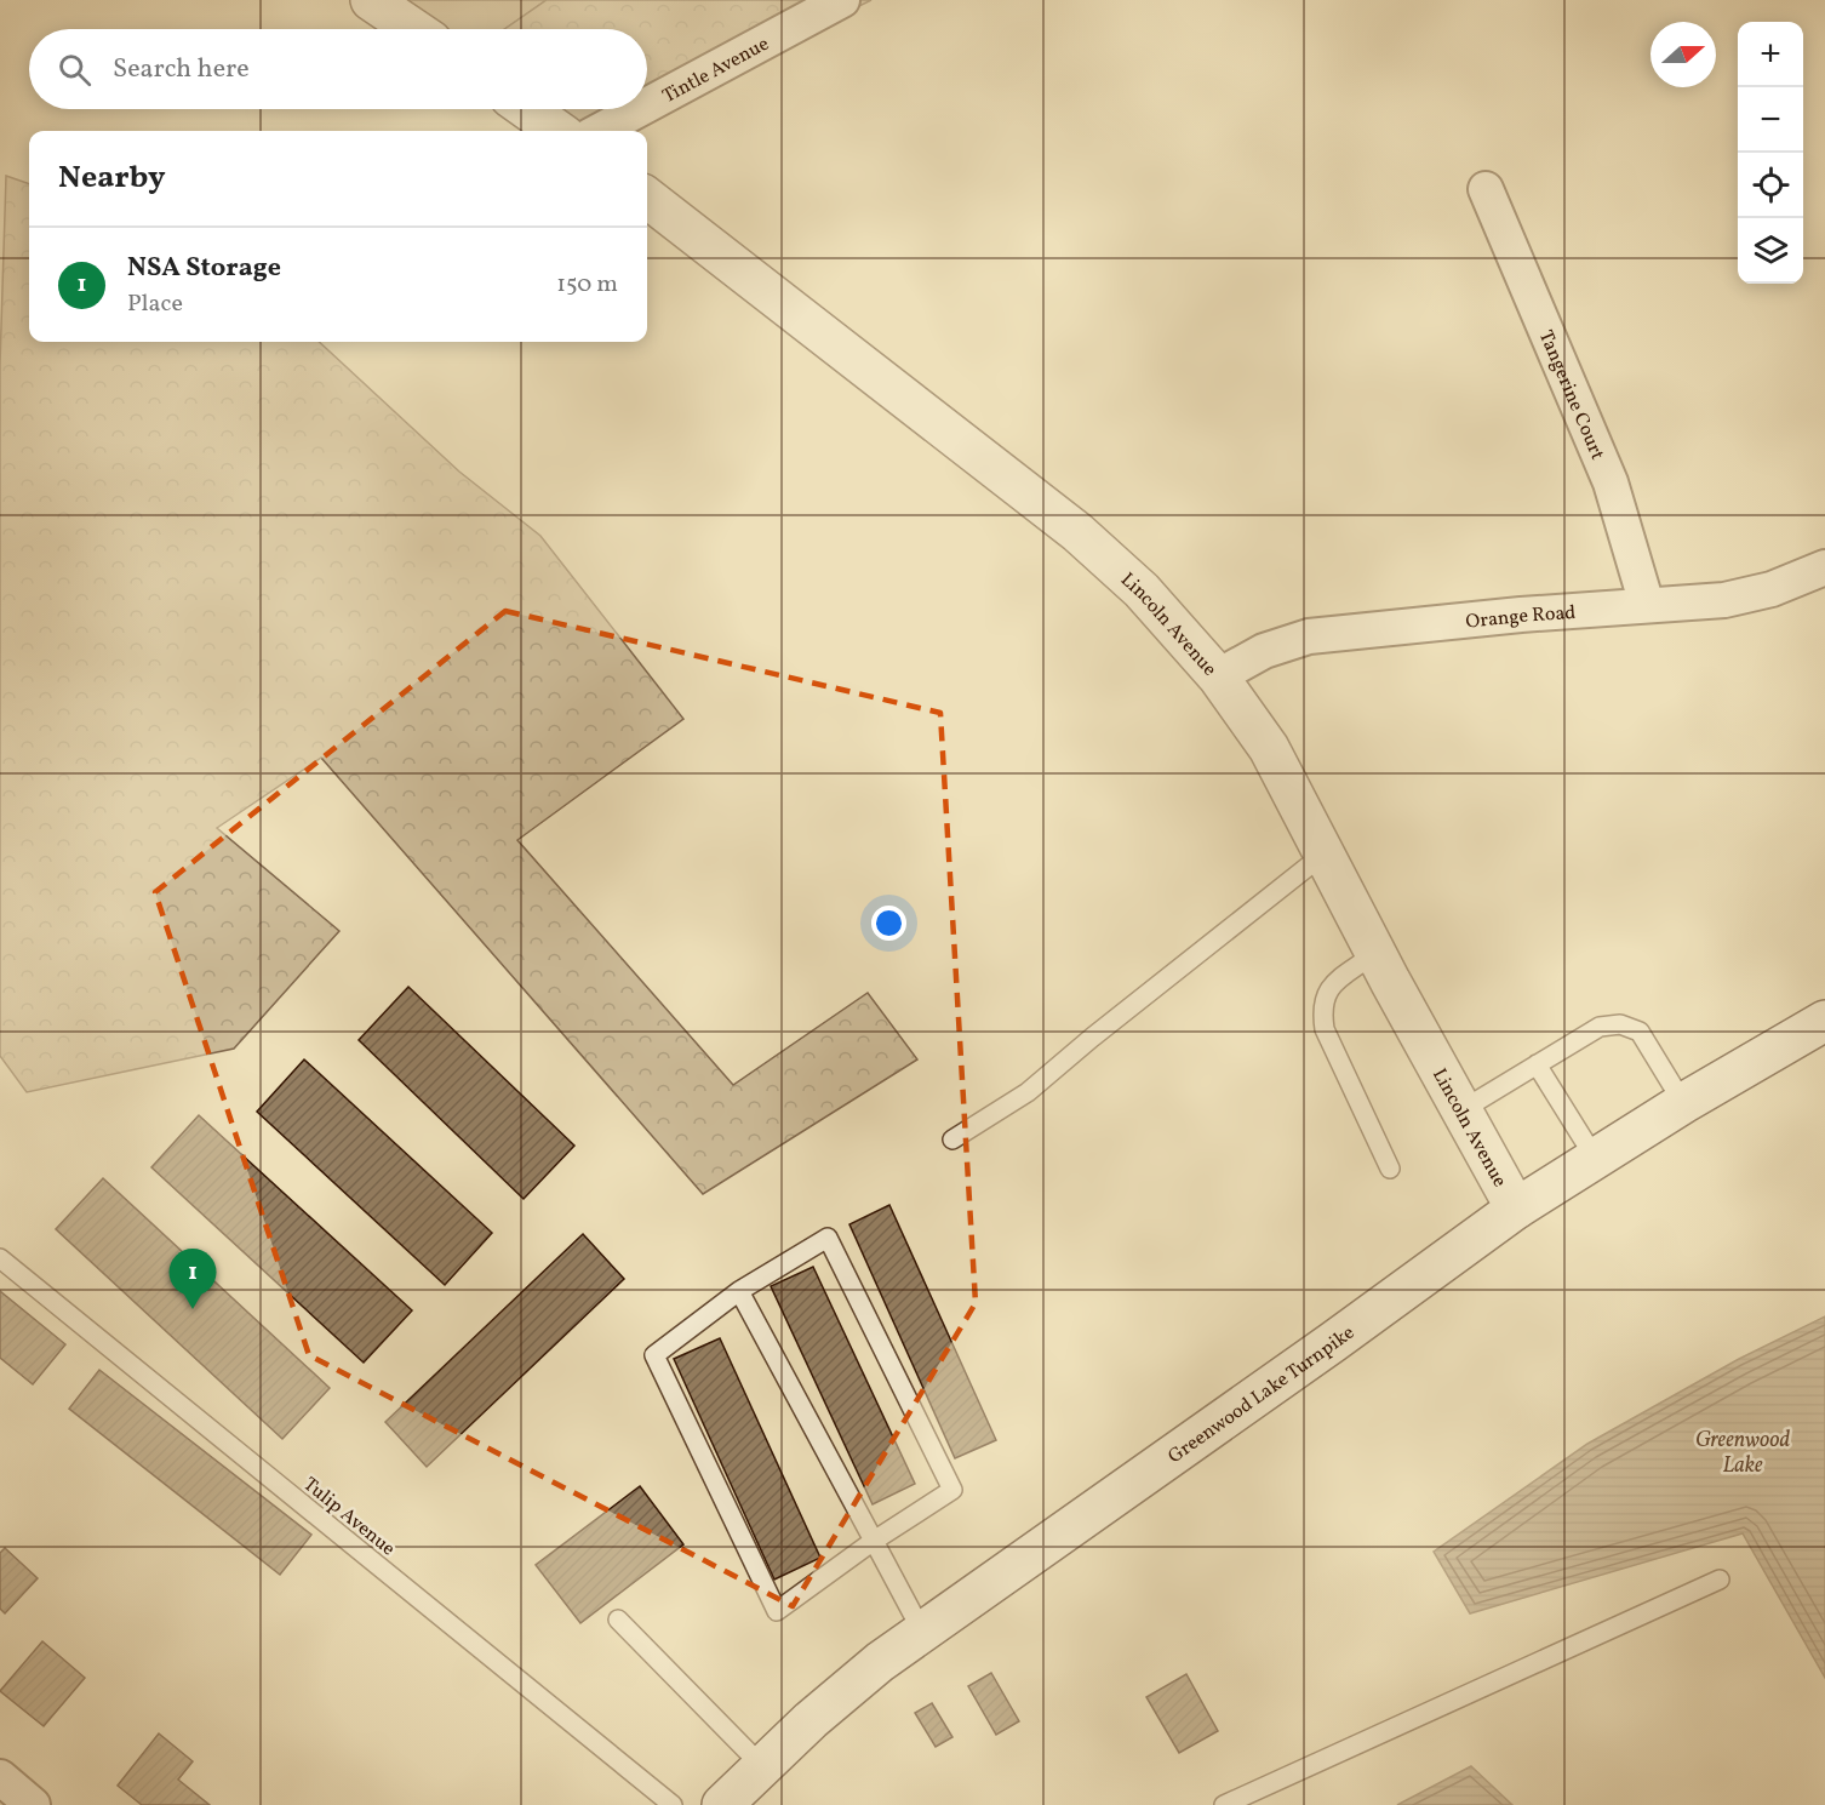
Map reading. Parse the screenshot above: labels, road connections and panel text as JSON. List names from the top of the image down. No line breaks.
{"streets":{"street":["Tintle Avenue","Tangerine Court","Orange Road","Lincoln Avenue","Greenwood Lake Turnpike"],"lane":["Tulip Avenue"]},"crossings":[["Tangerine Court","Orange Road"],["Orange Road","Lincoln Avenue"],["Lincoln Avenue","Greenwood Lake Turnpike"]],"water":["Greenwood Lake"],"north":"right","page":{"map_buttons":["+","−"],"search":"Search here","heading":"Nearby","list":[{"mark":"1","name":"NSA Storage","note":"Place","value":"150 m"}],"pins":"1"}}
